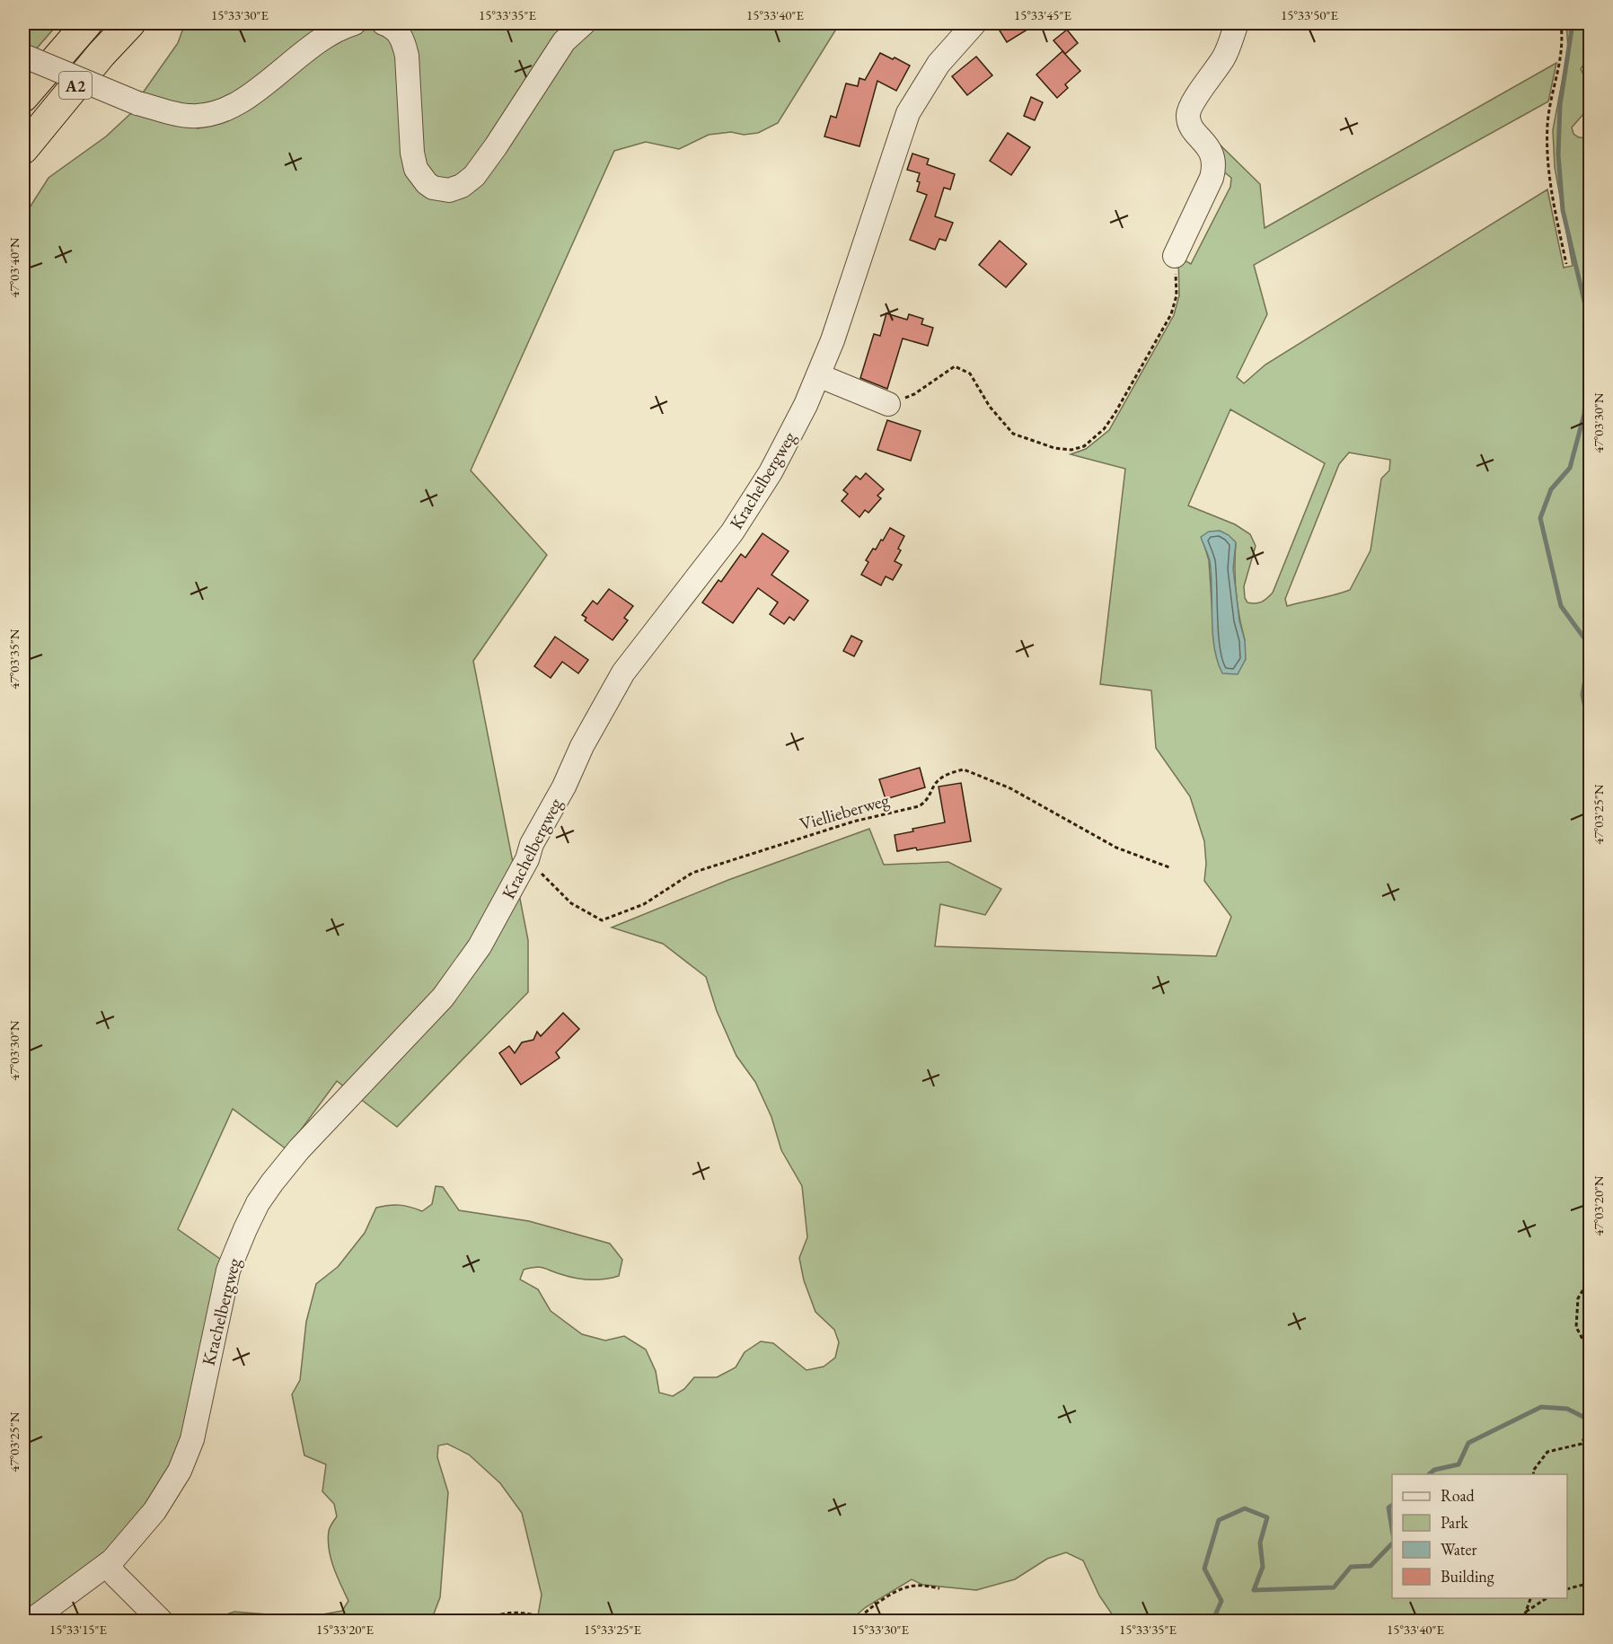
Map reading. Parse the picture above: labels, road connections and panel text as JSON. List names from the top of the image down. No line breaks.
{"streets":{"highway":["A2"],"street":["Krachelbergweg"],"path":["Viellieberweg"]},"crossings":[["Krachelbergweg","Viellieberweg"]],"legend":["Road","Park","Water","Building"],"coordinates":["15°33'30\"E","15°33'35\"E","15°33'40\"E","15°33'45\"E","15°33'50\"E","47°03'40\"N","47°03'30\"N","47°03'35\"N","47°03'25\"N","47°03'20\"N","15°33'15\"E","15°33'20\"E","15°33'25\"E"]}
